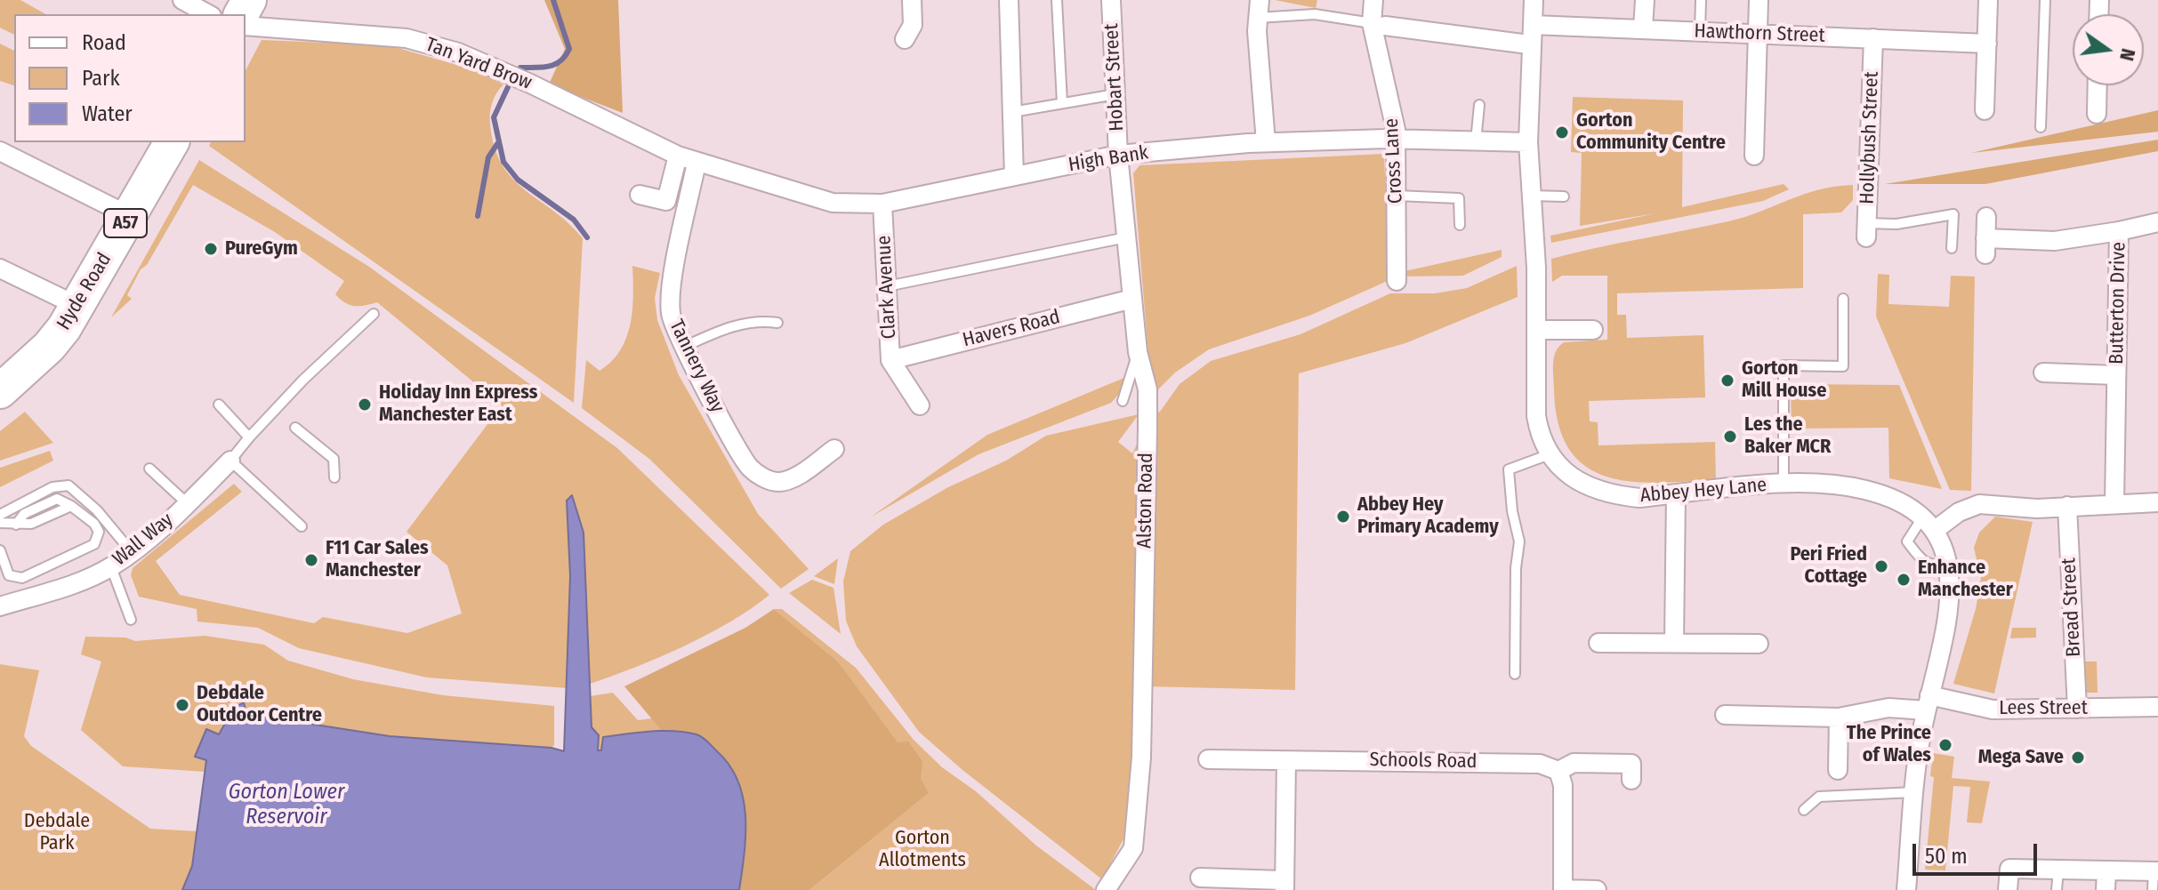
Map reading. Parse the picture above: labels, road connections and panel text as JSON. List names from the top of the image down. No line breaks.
{"streets":{"highway":["A57","Hyde Road"],"street":["Hawthorn Street","Tan Yard Brow","Hobart Street","Hollybush Street","High Bank","Cross Lane","Clark Avenue","Butterton Drive","Havers Road","Tannery Way","Abbey Hey Lane","Alston Road","Wall Way","Bread Street","Lees Street","Schools Road"]},"crossings":[["Hawthorn Street","Hollybush Street"],["Hawthorn Street","Abbey Hey Lane"],["Tan Yard Brow","High Bank"],["Tan Yard Brow","Tannery Way"],["Hobart Street","High Bank"],["Hobart Street","Alston Road"],["High Bank","Cross Lane"],["High Bank","Clark Avenue"],["High Bank","Tannery Way"],["High Bank","Abbey Hey Lane"],["High Bank","Alston Road"],["Clark Avenue","Havers Road"],["Havers Road","Alston Road"],["Bread Street","Lees Street"]],"water":["Gorton Lower Reservoir"],"parks":["Debdale Park","Gorton Allotments"],"places":["Gorton Community Centre","PureGym","Gorton Mill House","Holiday Inn Express Manchester East","Les the Baker MCR","Abbey Hey Primary Academy","F11 Car Sales Manchester","Peri Fried Cottage","Enhance Manchester","Debdale Outdoor Centre","The Prince of Wales","Mega Save"],"legend":["Road","Park","Water"],"scale_bar":"50 m","north":"right"}
